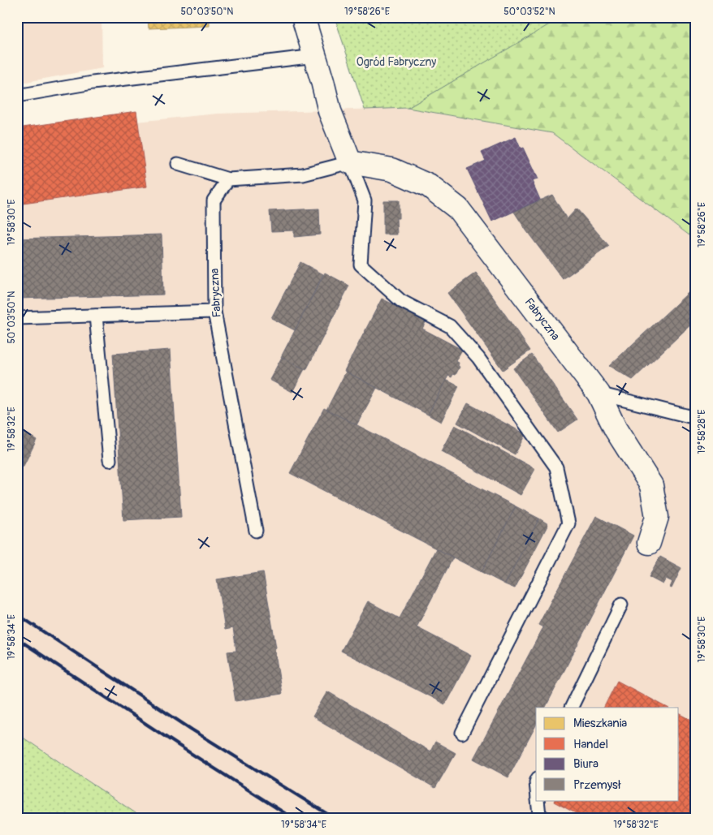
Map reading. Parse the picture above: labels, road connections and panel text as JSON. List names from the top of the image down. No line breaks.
{"streets":{"street":["Fabryczna"]},"parks":["Ogród Fabryczny"],"legend":["Mieszkania","Handel","Biura","Przemysł"],"coordinates":["50°03'50\"N","19°58'26\"E","50°03'52\"N","19°58'30\"E","19°58'32\"E","19°58'28\"E","19°58'34\"E"]}
